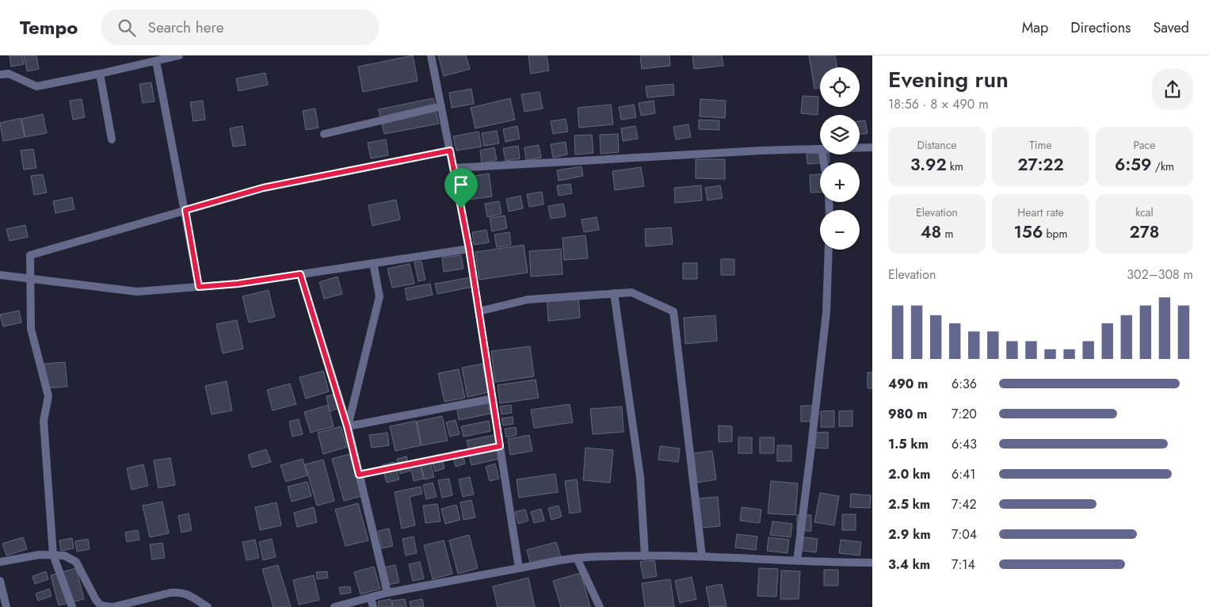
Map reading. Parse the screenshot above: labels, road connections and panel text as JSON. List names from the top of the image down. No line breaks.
{"page":{"header":"Tempo","search":"Search here","nav":["Map","Directions","Saved"],"heading":["Evening run","18:56 · 8 × 490 m"],"map_buttons":["+","−"],"stats":[["Distance","3.92 km"],["Time","27:22"],["Pace","6:59 /km"],["Elevation","48 m"],["Heart rate","156 bpm"],["kcal","278"]],"chart":["Elevation","302–308 m"],"list":[{"name":"490 m","note":"6:36"},{"name":"980 m","note":"7:20"},{"name":"1.5 km","note":"6:43"},{"name":"2.0 km","note":"6:41"},{"name":"2.5 km","note":"7:42"},{"name":"2.9 km","note":"7:04"},{"name":"3.4 km","note":"7:14"}]}}
